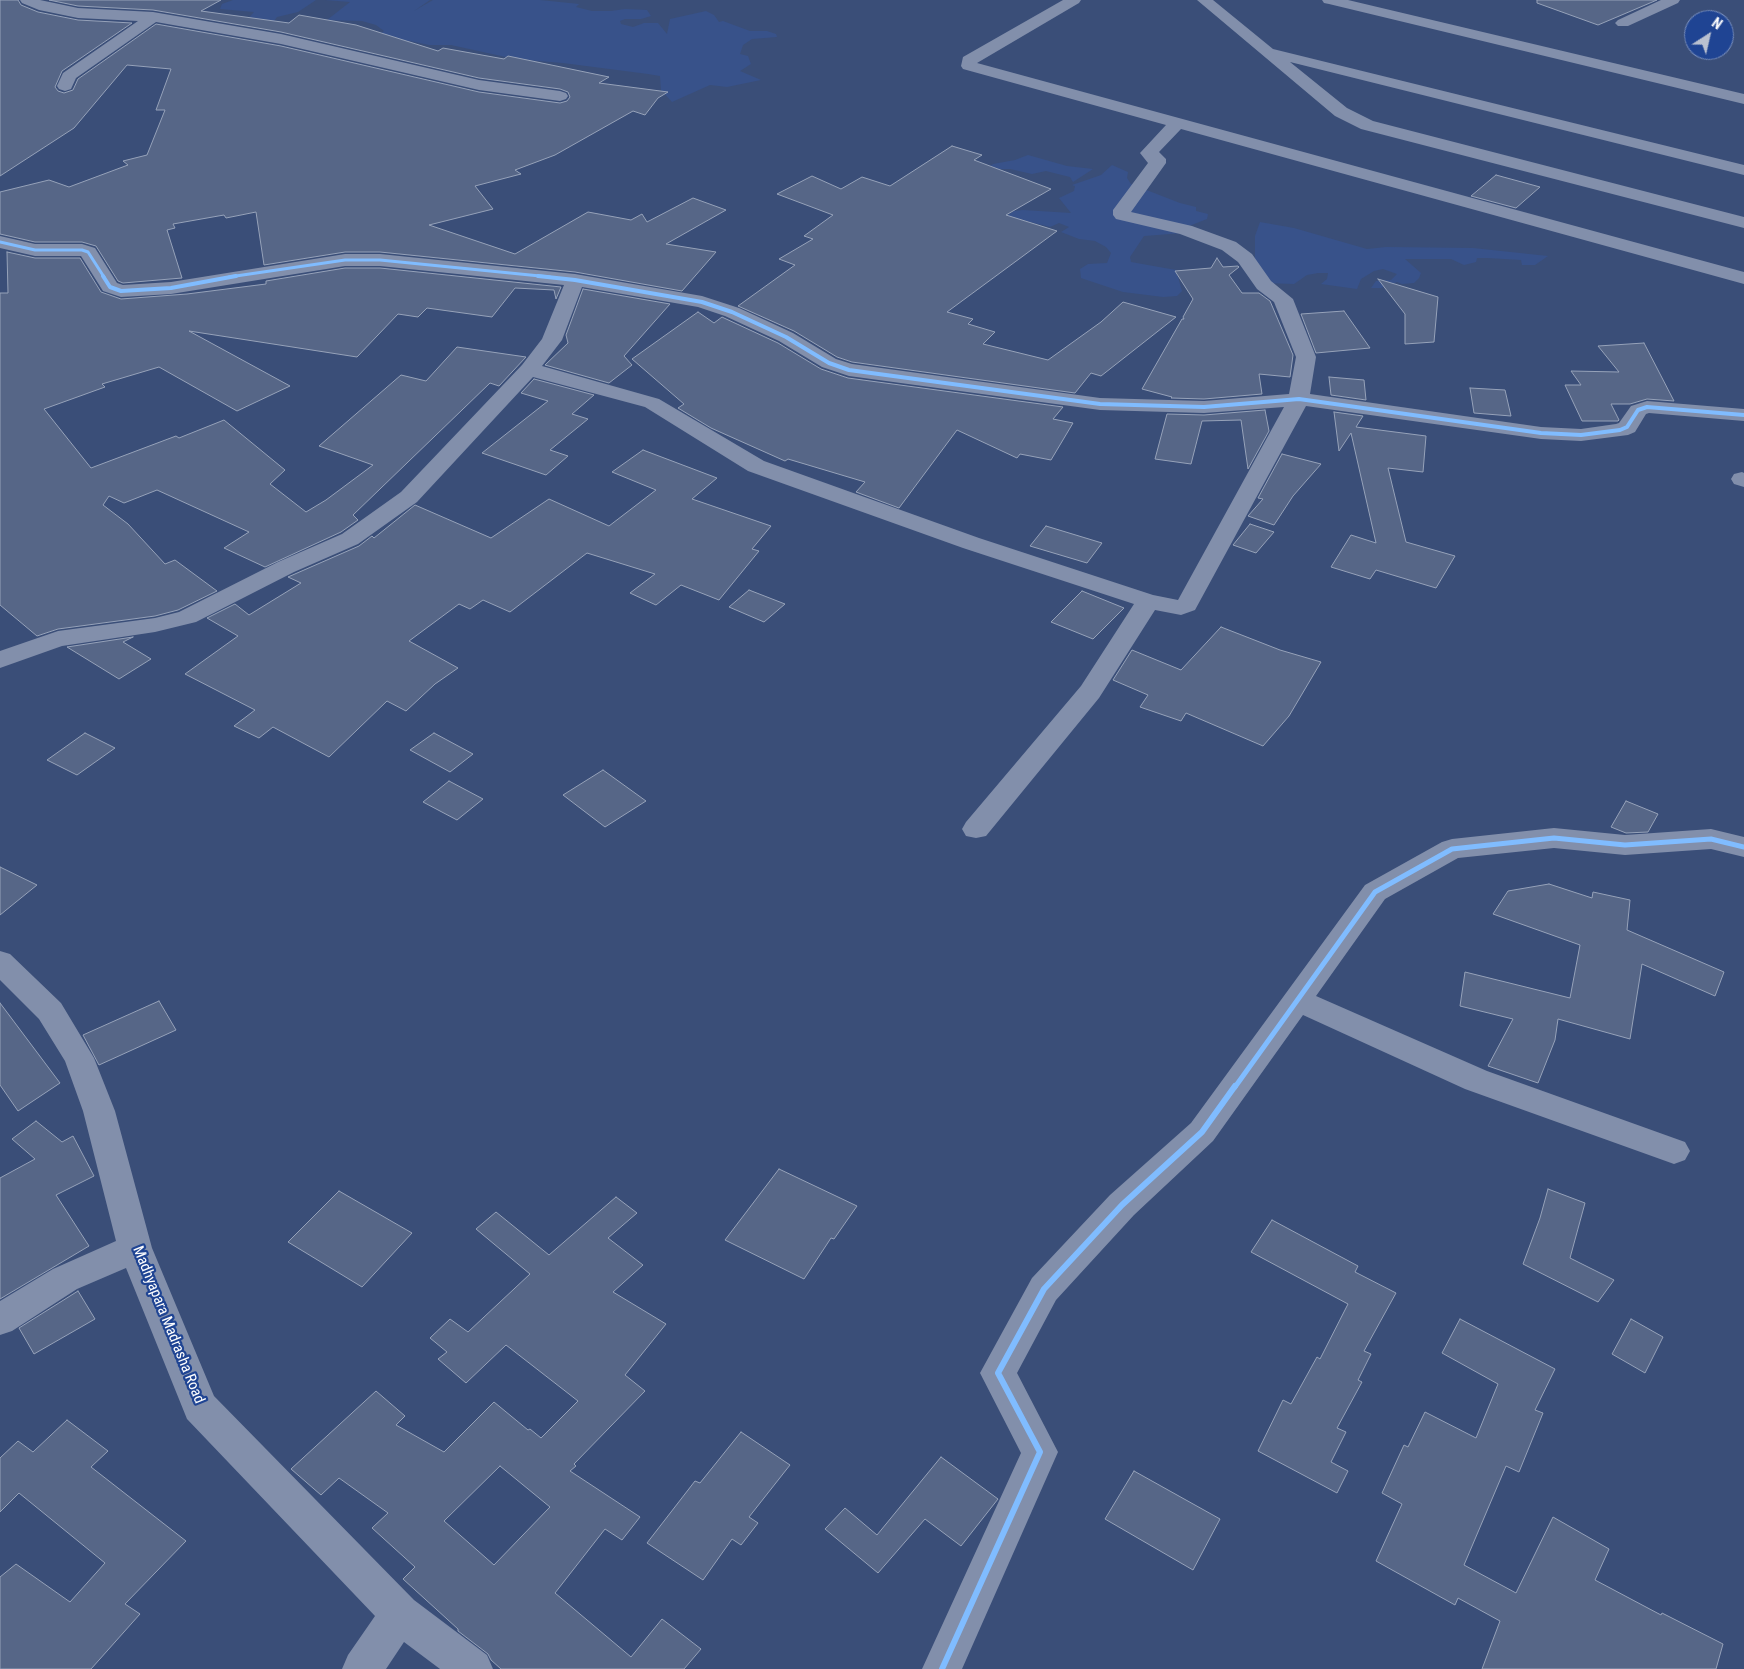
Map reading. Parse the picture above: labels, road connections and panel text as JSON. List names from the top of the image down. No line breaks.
{"streets":{"street":["Madhyapara Madrasha Road"]},"north":"top right"}
